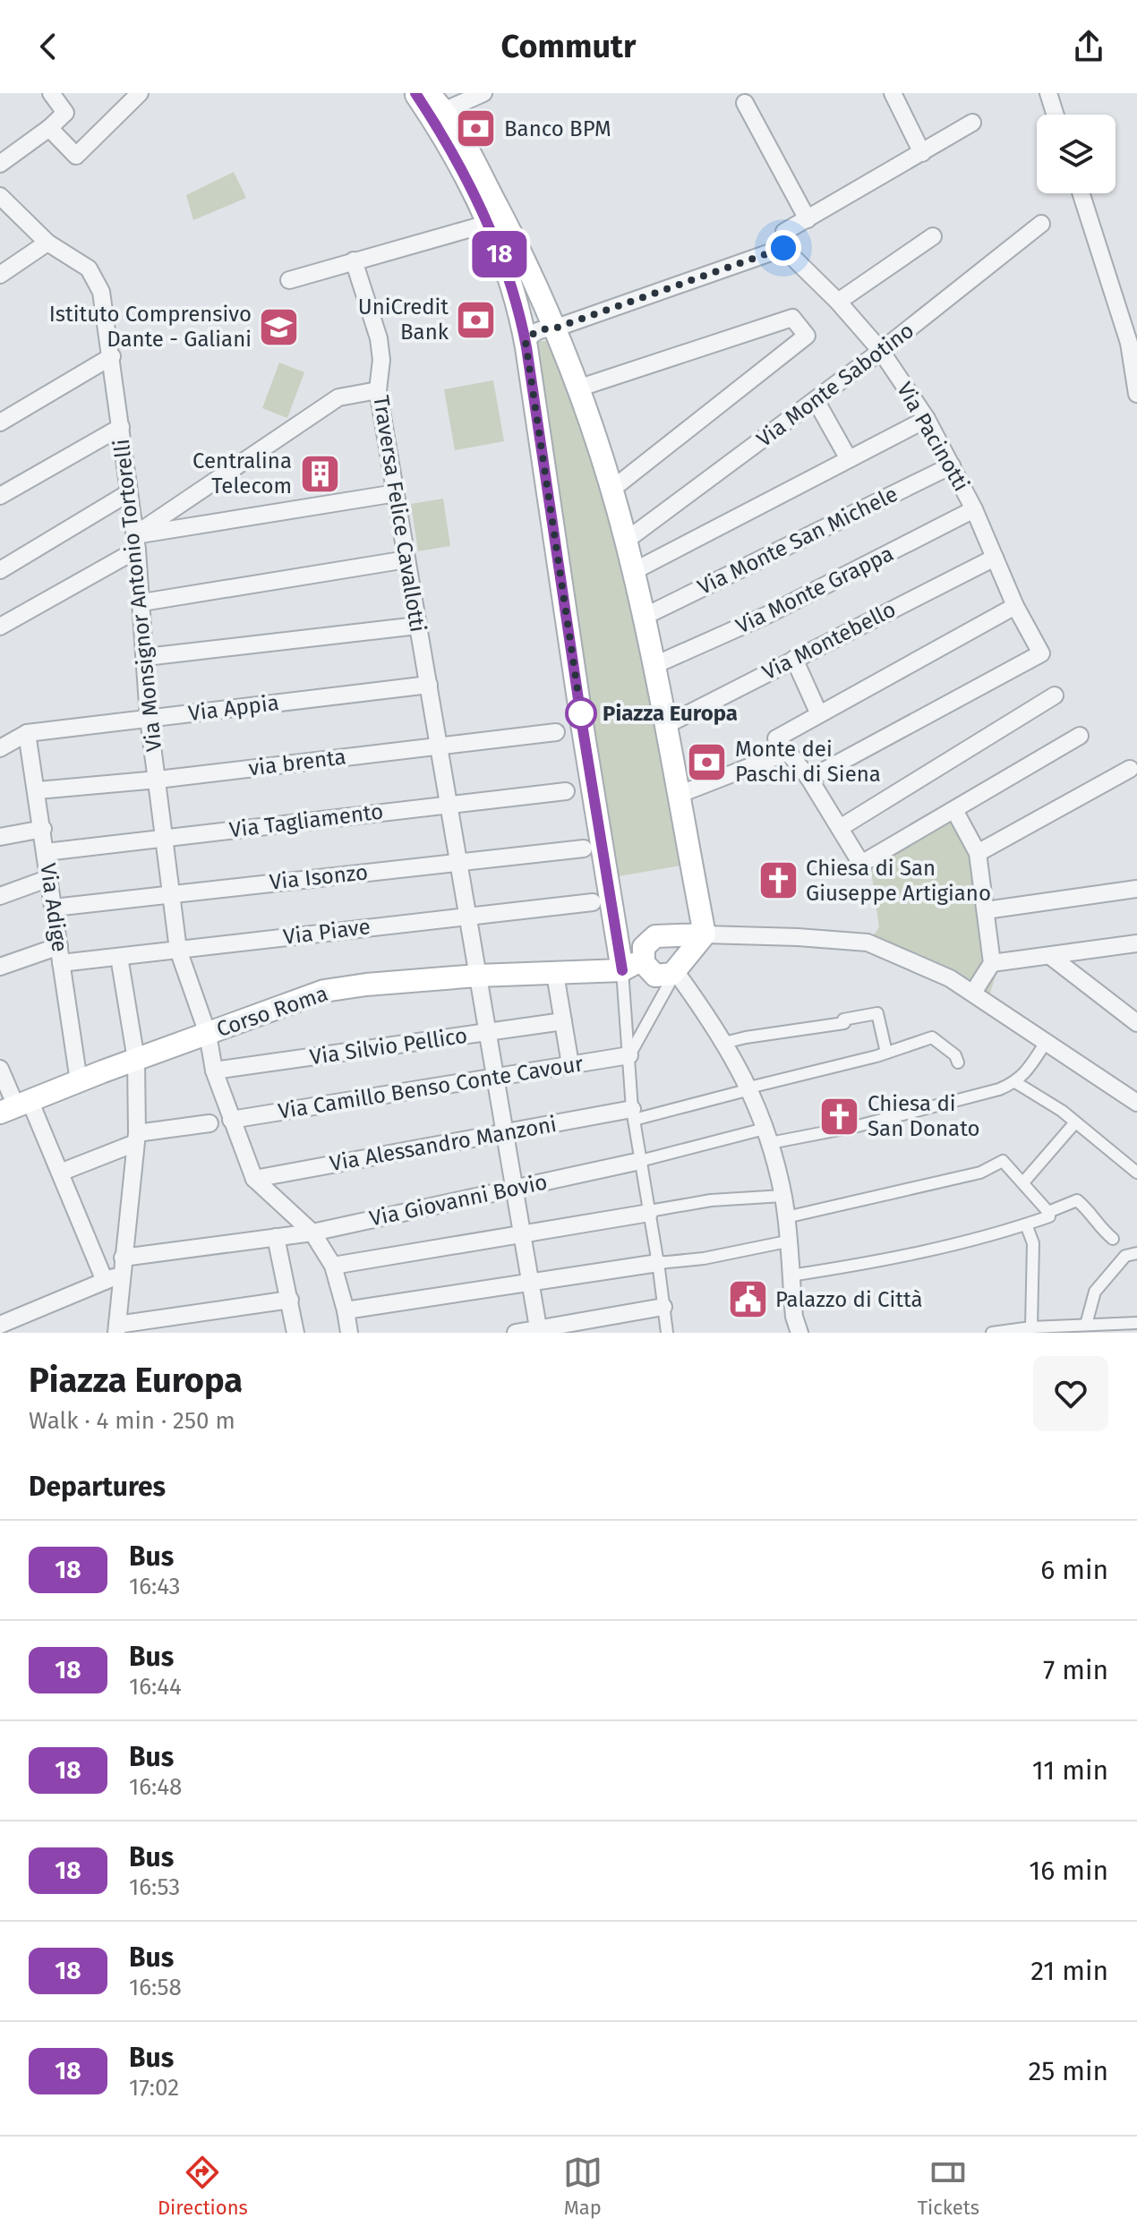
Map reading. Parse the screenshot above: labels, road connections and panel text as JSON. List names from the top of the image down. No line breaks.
{"streets":{"main road":["Corso Roma"],"street":["Via Monte Sabotino","Via Pacinotti","Traversa Felice Cavallotti","Via Monte San Michele","Via Monte Grappa","Via Monsignor Antonio Tortorelli","Via Montebello","Via Appia","via brenta","Via Tagliamento","Via Isonzo","Via Adige","Via Piave","Via Silvio Pellico","Via Camillo Benso Conte Cavour","Via Alessandro Manzoni","Via Giovanni Bovio"]},"crossings":[["Via Monte Sabotino","Via Pacinotti"],["Via Pacinotti","Via Monte San Michele"],["Via Pacinotti","Via Monte Grappa"],["Via Pacinotti","Via Montebello"],["Traversa Felice Cavallotti","Via Appia"],["Traversa Felice Cavallotti","via brenta"],["Traversa Felice Cavallotti","Via Tagliamento"],["Traversa Felice Cavallotti","Via Isonzo"],["Traversa Felice Cavallotti","Via Piave"],["Traversa Felice Cavallotti","Corso Roma"],["Via Monsignor Antonio Tortorelli","Via Appia"],["Via Monsignor Antonio Tortorelli","via brenta"],["Via Monsignor Antonio Tortorelli","Via Tagliamento"],["Via Monsignor Antonio Tortorelli","Via Isonzo"],["Via Monsignor Antonio Tortorelli","Via Piave"],["Via Monsignor Antonio Tortorelli","Corso Roma"],["Via Monsignor Antonio Tortorelli","Via Silvio Pellico"],["Via Monsignor Antonio Tortorelli","Via Camillo Benso Conte Cavour"],["Via Monsignor Antonio Tortorelli","Via Alessandro Manzoni"],["Via Appia","Via Adige"],["via brenta","Via Adige"],["Via Tagliamento","Via Adige"],["Via Isonzo","Via Adige"],["Via Adige","Via Piave"],["Via Adige","Corso Roma"]],"places":{"bank":["Banco BPM","UniCredit Bank","Monte dei Paschi di Siena"],"school or university":["Istituto Comprensivo Dante - Galiani"],"building":["Centralina Telecom"],"other":["Piazza Europa"],"church":["Chiesa di San Giuseppe Artigiano","Chiesa di San Donato"],"public building":["Palazzo di Città"]},"lines":["bus line 18"],"page":{"header":"Commutr","on_map":"18","heading":[["Piazza Europa","Walk · 4 min · 250 m"],"Departures"],"list":[{"mark":"18","name":"Bus","note":"16:43","value":"6 min"},{"mark":"18","name":"Bus","note":"16:44","value":"7 min"},{"mark":"18","name":"Bus","note":"16:48","value":"11 min"},{"mark":"18","name":"Bus","note":"16:53","value":"16 min"},{"mark":"18","name":"Bus","note":"16:58","value":"21 min"},{"mark":"18","name":"Bus","note":"17:02","value":"25 min"}],"tabs":["Directions","Map","Tickets"]}}
